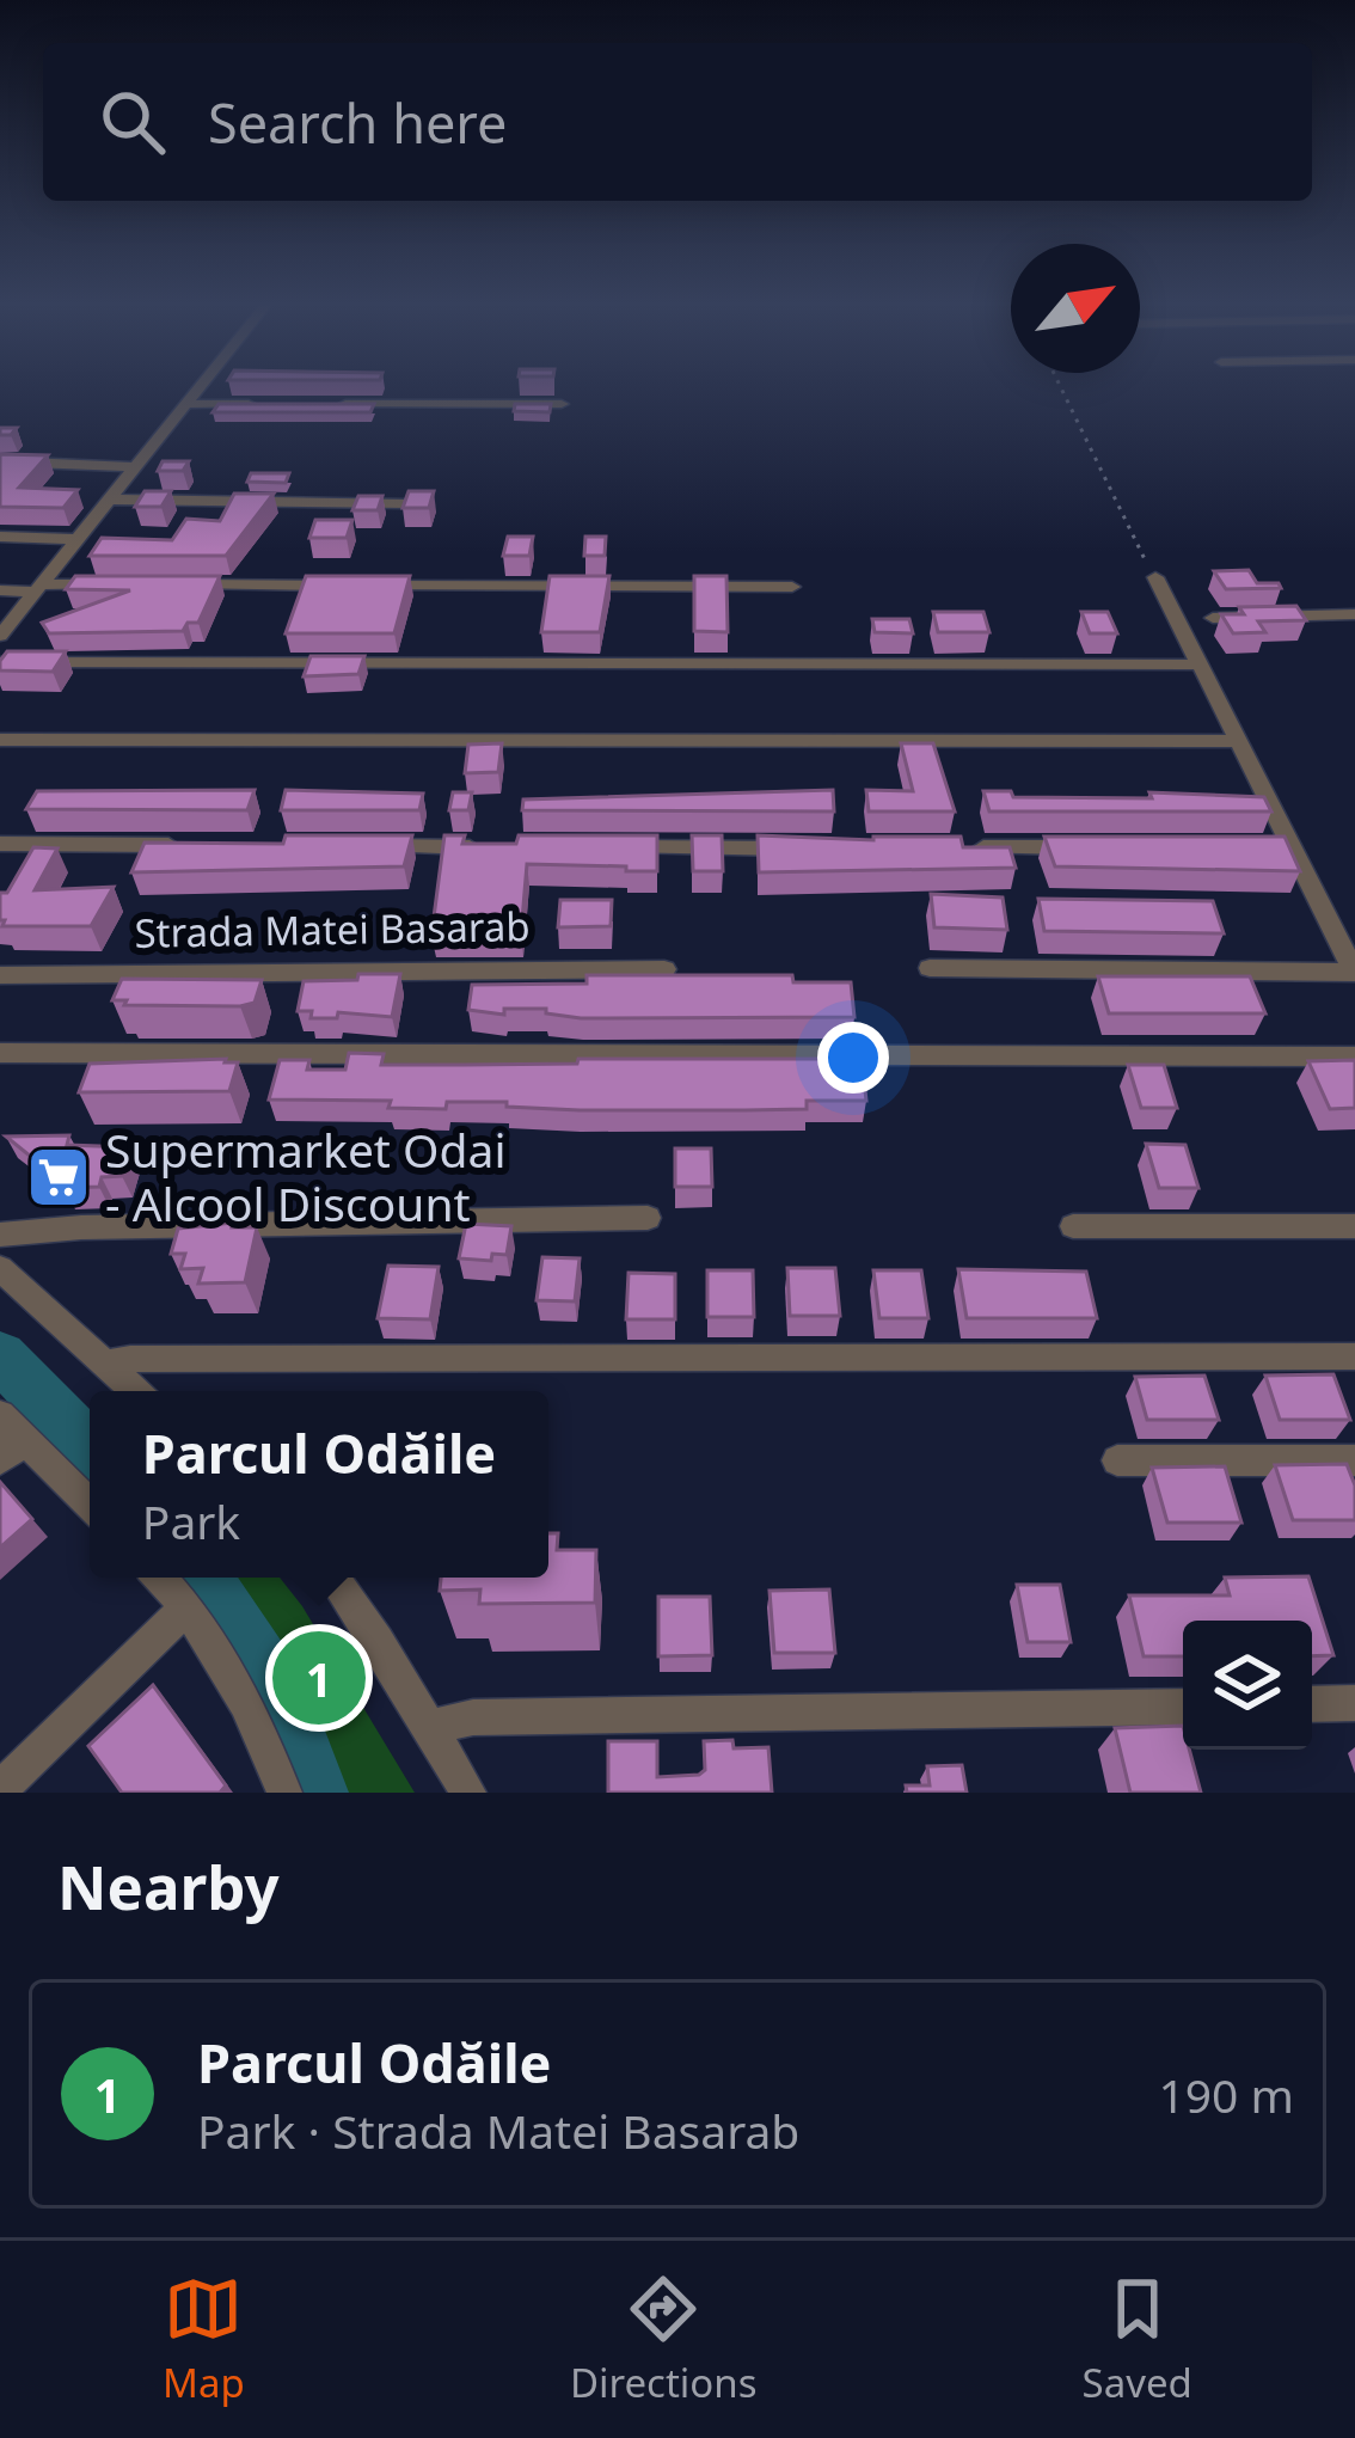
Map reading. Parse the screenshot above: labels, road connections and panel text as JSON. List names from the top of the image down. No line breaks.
{"streets":{"street":["Strada Matei Basarab"]},"places":{"supermarket":["Supermarket Odai - Alcool Discount"]},"north":"top right","page":{"search":"Search here","popup":["Parcul Odăile","Park"],"pins":"1","heading":"Nearby","list":[{"mark":"1","name":"Parcul Odăile","note":"Park · Strada Matei Basarab","value":"190 m"}],"nav":["Map","Directions","Saved"]}}
